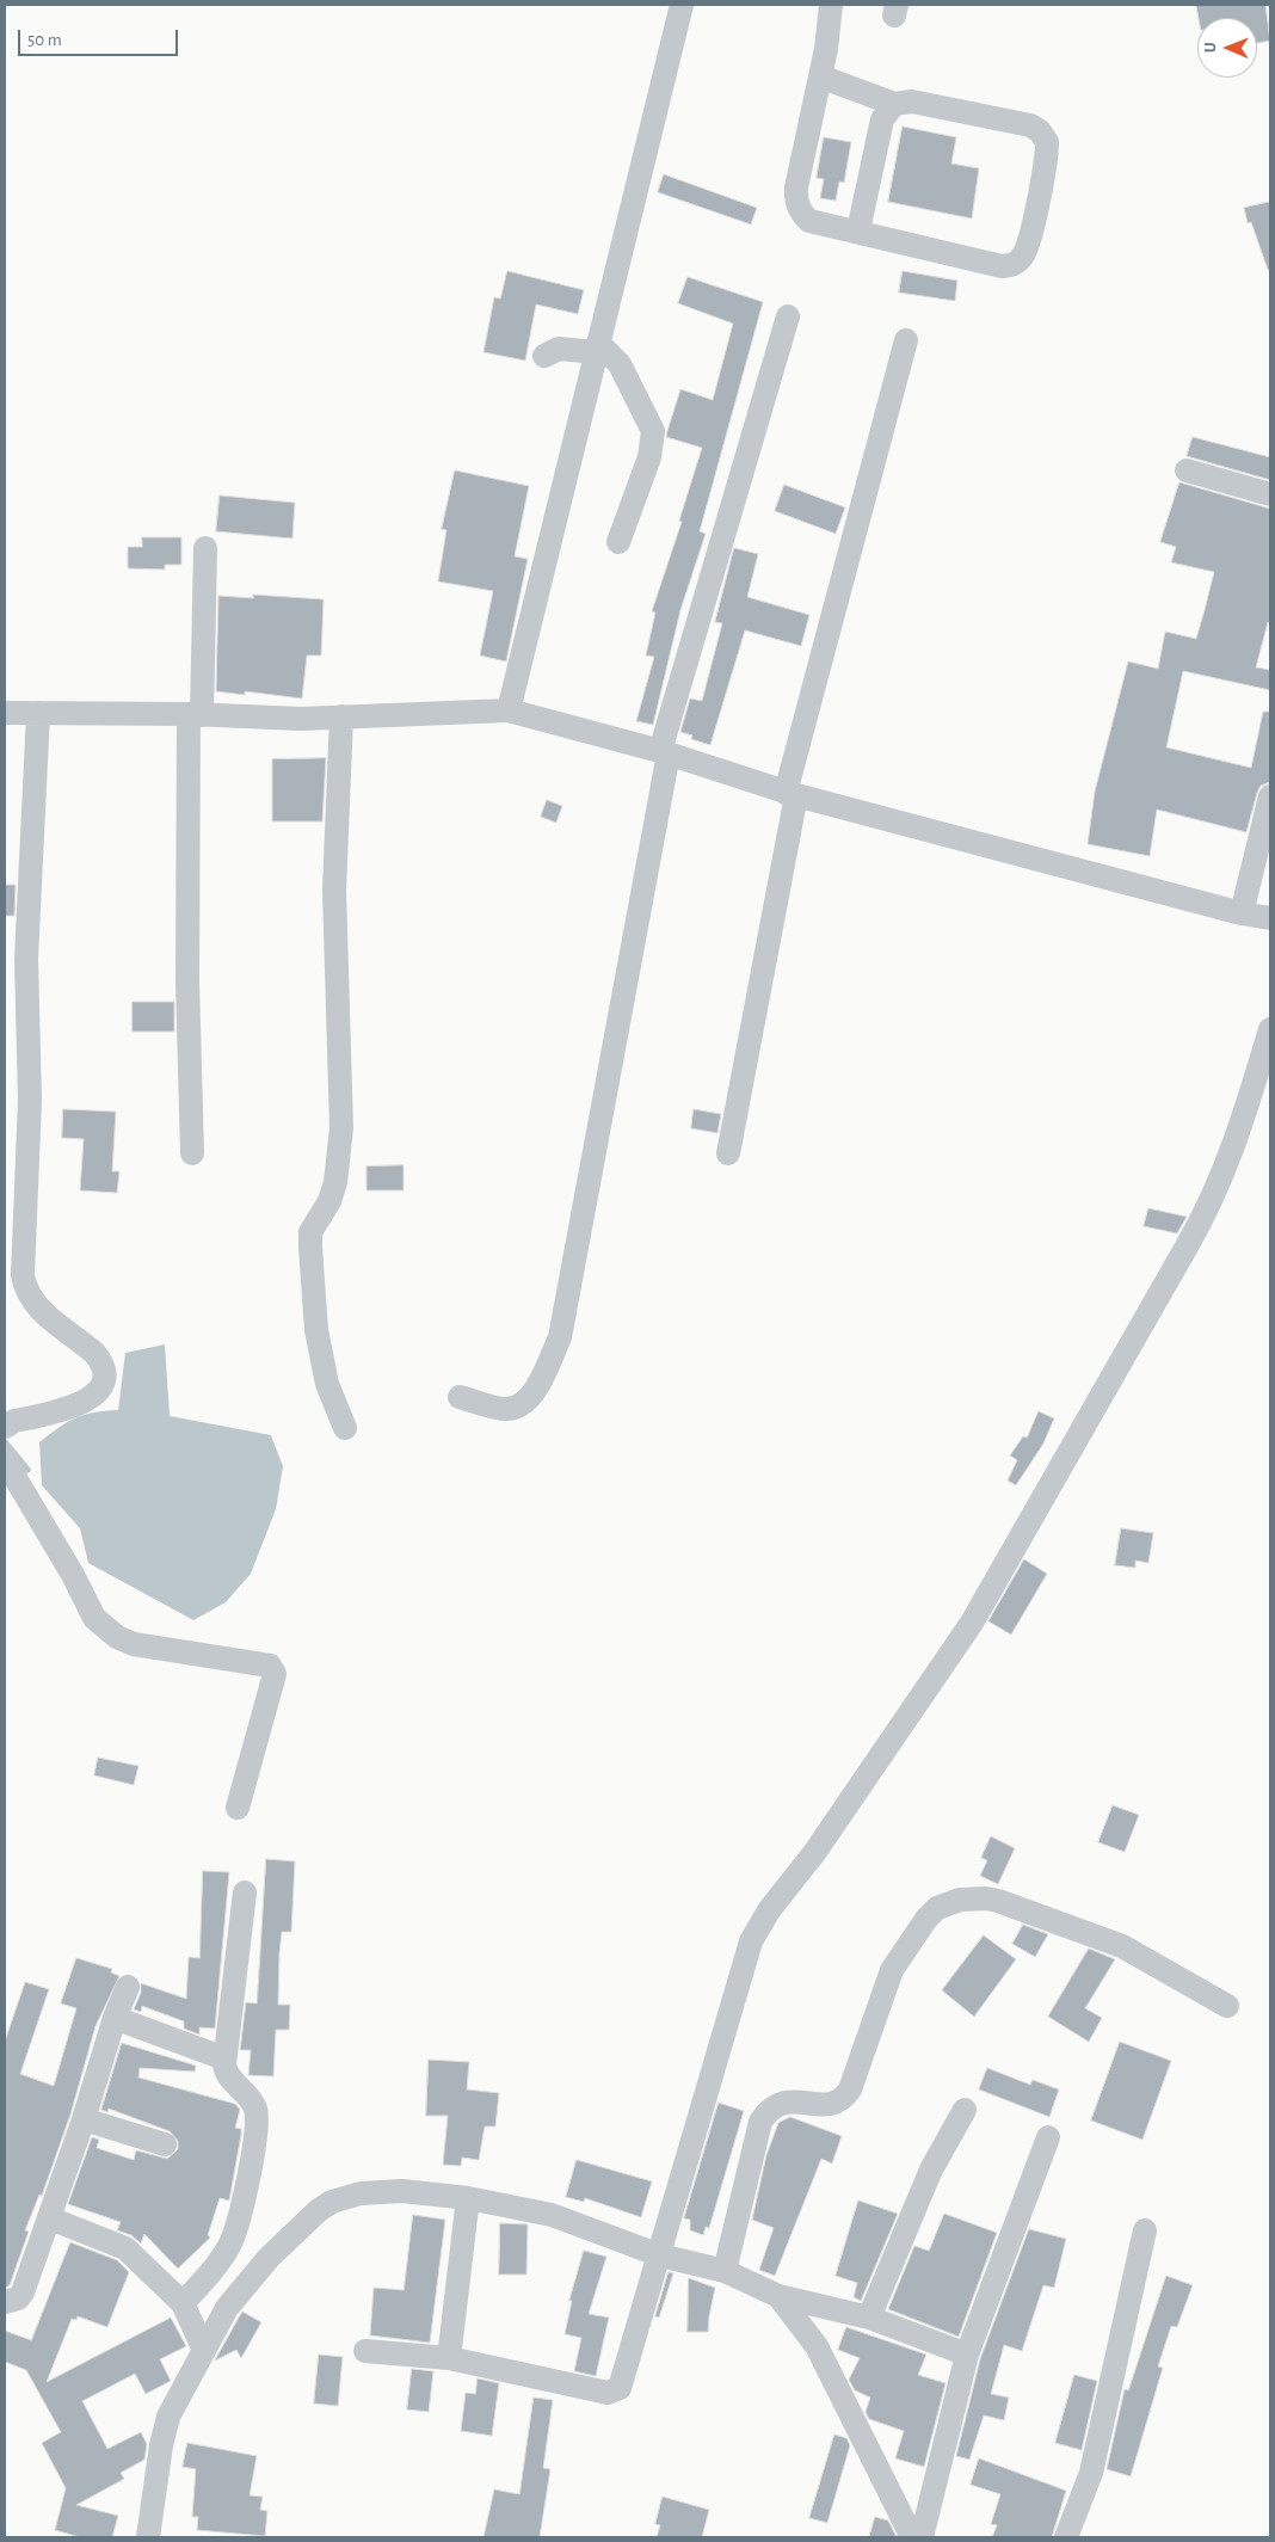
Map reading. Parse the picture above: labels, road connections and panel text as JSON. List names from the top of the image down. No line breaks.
{"scale_bar":"50 m","north":"left"}
